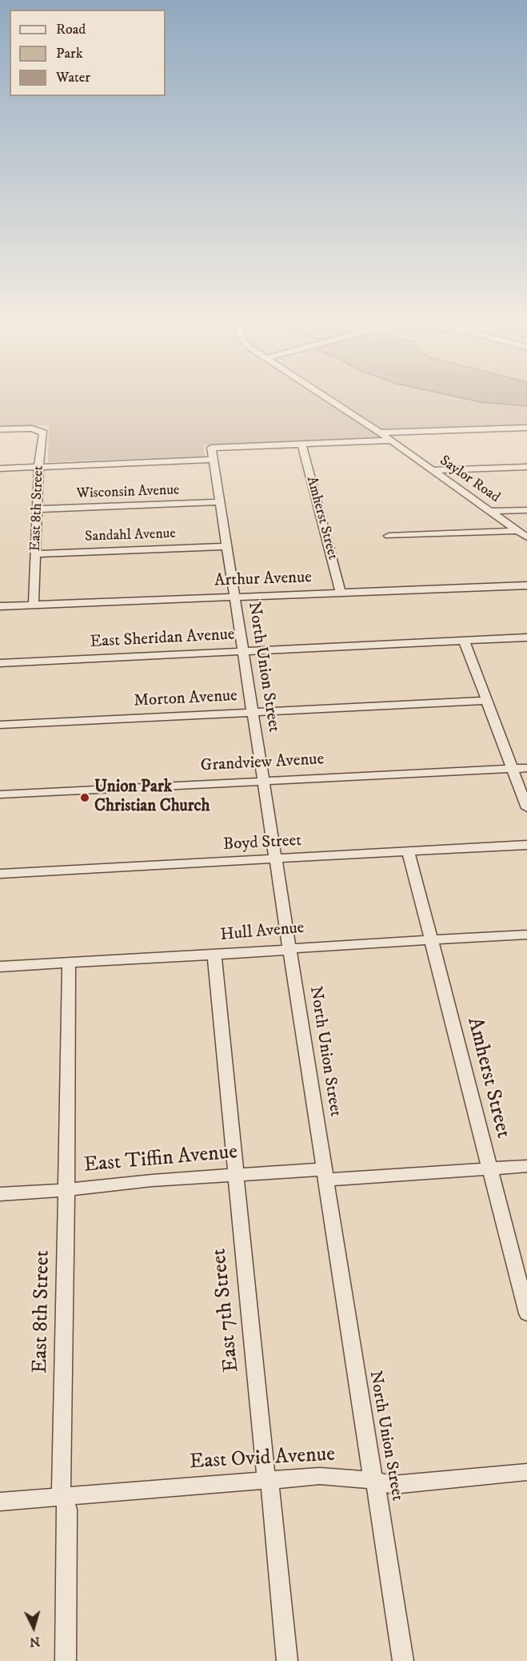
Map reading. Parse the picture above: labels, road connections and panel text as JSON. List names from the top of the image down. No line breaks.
{"streets":{"street":["Saylor Road","Wisconsin Avenue","East 8th Street","Amherst Street","Sandahl Avenue","Arthur Avenue","East Sheridan Avenue","North Union Street","Morton Avenue","Grandview Avenue","Boyd Street","Hull Avenue","East Tiffin Avenue","East 7th Street","East Ovid Avenue"]},"crossings":[["Wisconsin Avenue","East 8th Street"],["Wisconsin Avenue","North Union Street"],["East 8th Street","Sandahl Avenue"],["East 8th Street","Arthur Avenue"],["East 8th Street","Hull Avenue"],["East 8th Street","East Tiffin Avenue"],["East 8th Street","East Ovid Avenue"],["Amherst Street","Arthur Avenue"],["Amherst Street","Boyd Street"],["Amherst Street","Hull Avenue"],["Amherst Street","East Tiffin Avenue"],["Sandahl Avenue","North Union Street"],["Arthur Avenue","North Union Street"],["East Sheridan Avenue","North Union Street"],["North Union Street","Morton Avenue"],["North Union Street","Grandview Avenue"],["North Union Street","Boyd Street"],["North Union Street","Hull Avenue"],["North Union Street","East Tiffin Avenue"],["North Union Street","East Ovid Avenue"],["Hull Avenue","East 7th Street"],["East Tiffin Avenue","East 7th Street"],["East 7th Street","East Ovid Avenue"]],"places":["Union Park Christian Church"],"legend":["Road","Park","Water"],"north":"bottom"}
